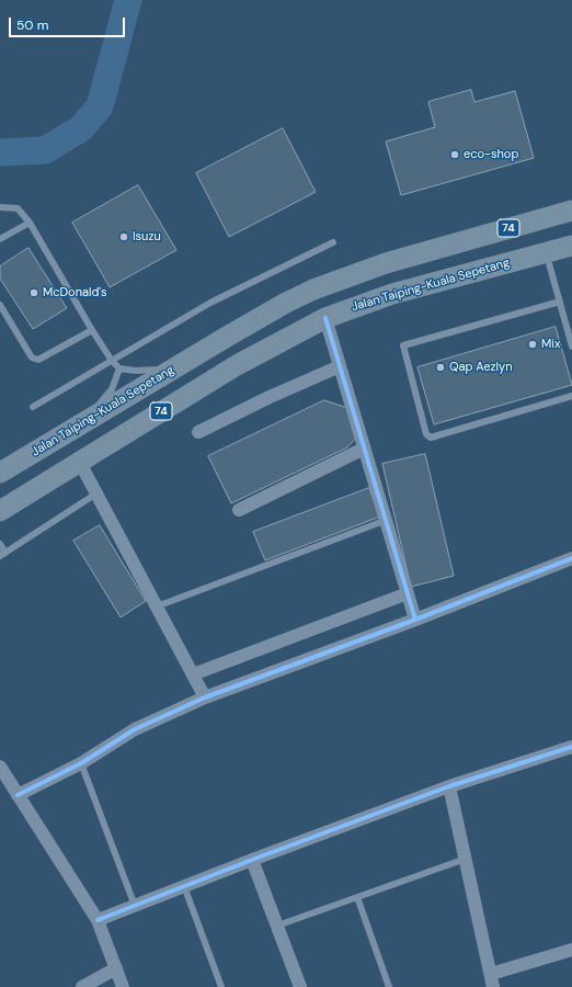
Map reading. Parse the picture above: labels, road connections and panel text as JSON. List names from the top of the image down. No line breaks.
{"streets":{"main road":["74","Jalan Taiping-Kuala Sepetang"]},"places":["eco-shop","Isuzu","McDonald's","Mix","Qap Aezlyn"],"scale_bar":"50 m"}
